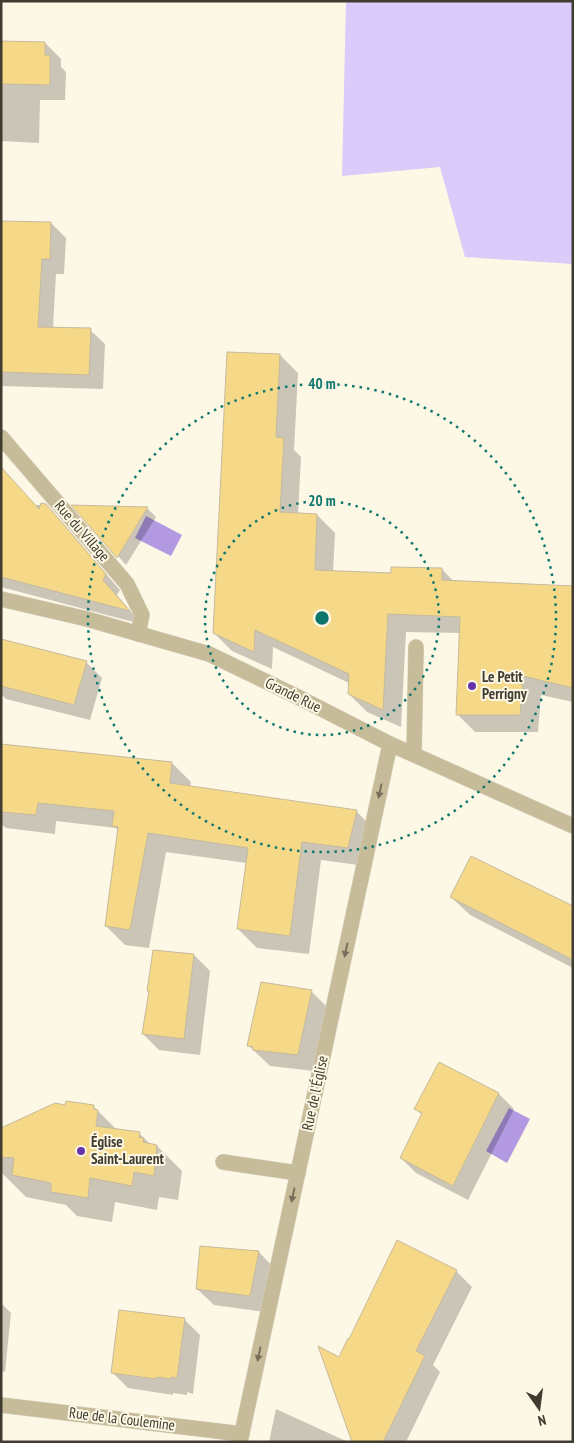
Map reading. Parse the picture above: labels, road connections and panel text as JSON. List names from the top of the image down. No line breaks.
{"streets":{"street":["Rue du Village","Grande Rue","Rue de l'Église","Rue de la Coulemine"]},"crossings":[["Rue du Village","Grande Rue"],["Grande Rue","Rue de l'Église"],["Rue de l'Église","Rue de la Coulemine"]],"one_way":["Rue de l'Église"],"places":["Le Petit Perrigny","Église Saint-Laurent"],"north":"bottom","rings":["40 m","20 m"]}
